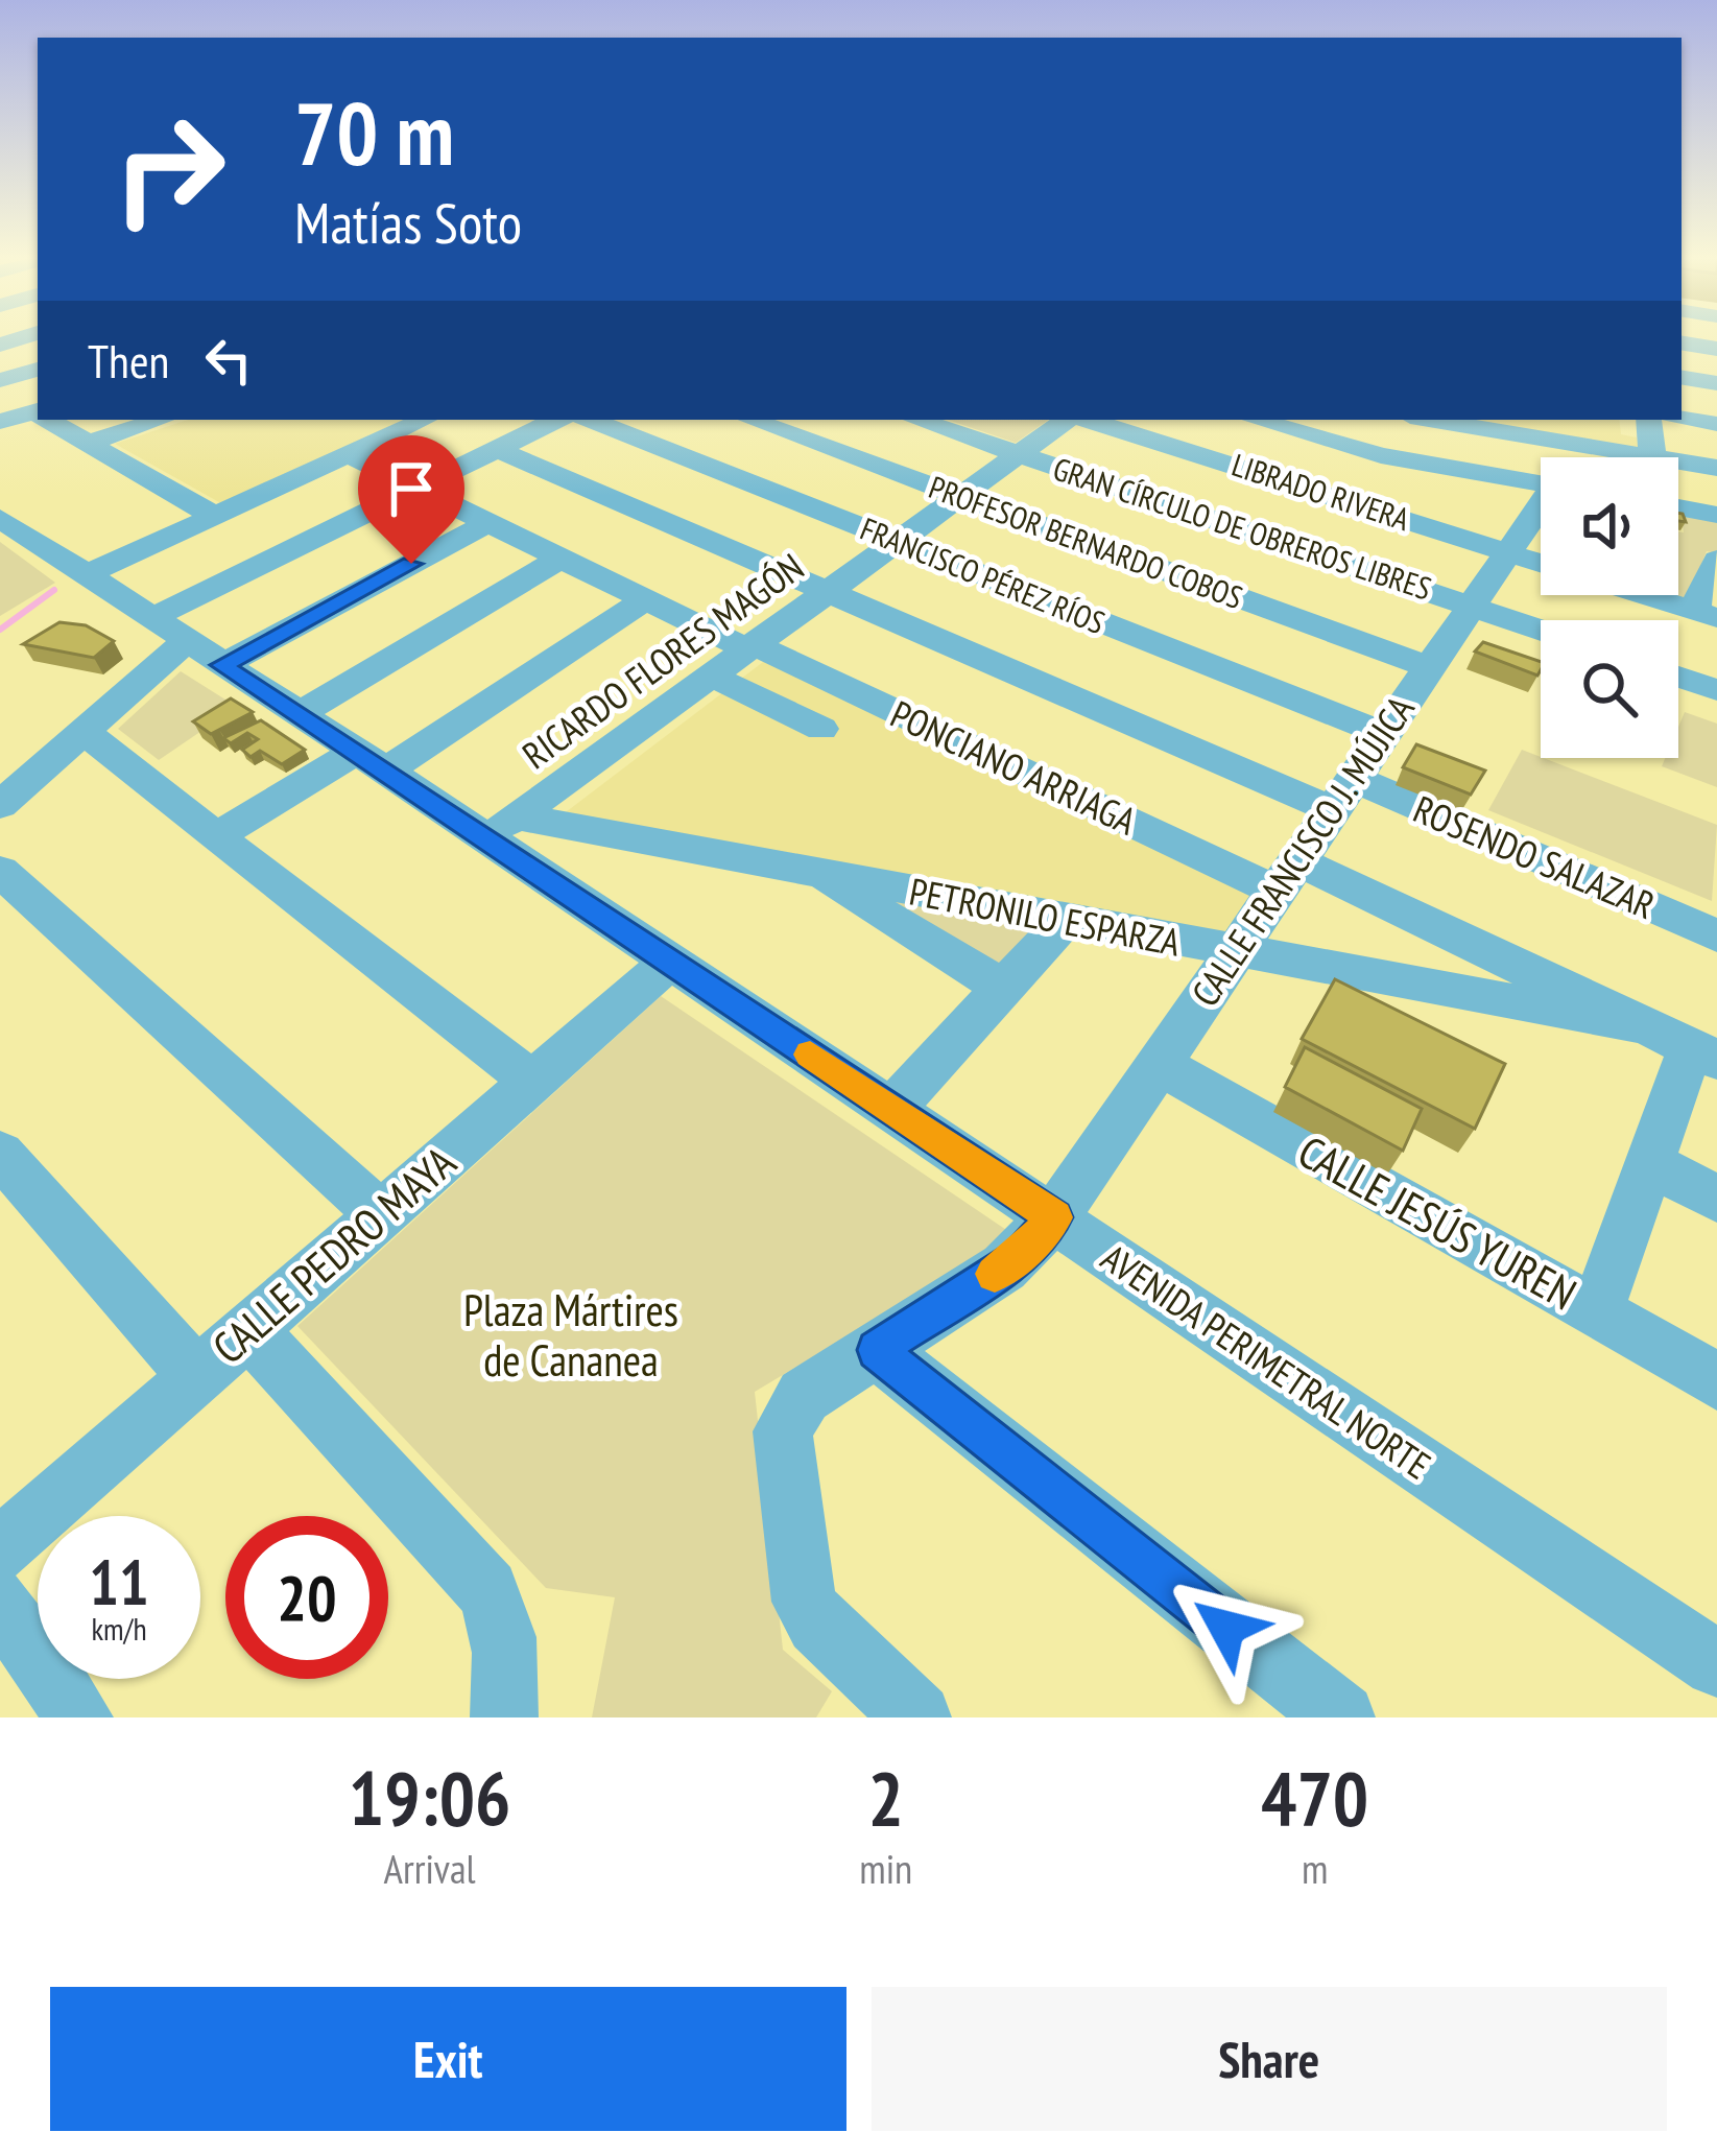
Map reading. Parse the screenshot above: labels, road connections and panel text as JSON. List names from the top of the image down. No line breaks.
{"streets":{"street":["LIBRADO RIVERA","GRAN CÍRCULO DE OBREROS LIBRES","PROFESOR BERNARDO COBOS","FRANCISCO PÉREZ RÍOS","RICARDO FLORES MAGÓN","PONCIANO ARRIAGA","CALLE FRANCISCO J. MÚJICA","ROSENDO SALAZAR","PETRONILO ESPARZA","CALLE JESÚS YUREN","CALLE PEDRO MAYA","AVENIDA PERIMETRAL NORTE"]},"crossings":[["LIBRADO RIVERA","CALLE FRANCISCO J. MÚJICA"],["GRAN CÍRCULO DE OBREROS LIBRES","RICARDO FLORES MAGÓN"],["GRAN CÍRCULO DE OBREROS LIBRES","CALLE FRANCISCO J. MÚJICA"],["PROFESOR BERNARDO COBOS","RICARDO FLORES MAGÓN"],["PROFESOR BERNARDO COBOS","CALLE FRANCISCO J. MÚJICA"],["FRANCISCO PÉREZ RÍOS","RICARDO FLORES MAGÓN"],["FRANCISCO PÉREZ RÍOS","CALLE FRANCISCO J. MÚJICA"],["RICARDO FLORES MAGÓN","PONCIANO ARRIAGA"],["RICARDO FLORES MAGÓN","ROSENDO SALAZAR"],["RICARDO FLORES MAGÓN","PETRONILO ESPARZA"],["RICARDO FLORES MAGÓN","AVENIDA PERIMETRAL NORTE"],["PONCIANO ARRIAGA","CALLE FRANCISCO J. MÚJICA"],["PONCIANO ARRIAGA","PETRONILO ESPARZA"],["CALLE FRANCISCO J. MÚJICA","ROSENDO SALAZAR"],["CALLE FRANCISCO J. MÚJICA","PETRONILO ESPARZA"],["CALLE FRANCISCO J. MÚJICA","CALLE JESÚS YUREN"],["CALLE FRANCISCO J. MÚJICA","AVENIDA PERIMETRAL NORTE"],["PETRONILO ESPARZA","AVENIDA PERIMETRAL NORTE"],["CALLE PEDRO MAYA","AVENIDA PERIMETRAL NORTE"]],"parks":["Plaza Mártires de Cananea"],"page":{"turn":["70 m","Matías Soto"],"then":"Then","speed":"11 km/h","limit":"20","eta":["19:06","Arrival","2","min","470","m"],"buttons":["Exit","Share"]}}
